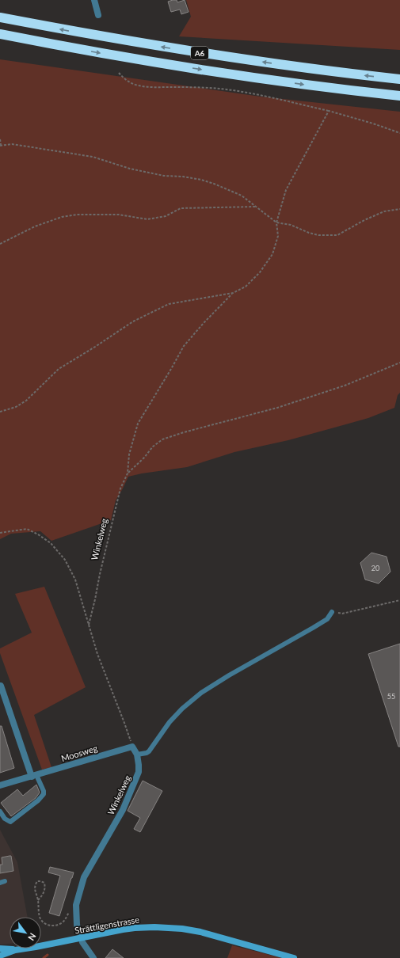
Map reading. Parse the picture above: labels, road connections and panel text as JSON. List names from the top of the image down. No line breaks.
{"streets":{"highway":["A6"],"main road":["Strättligenstrasse"],"street":["Winkelweg","Moosweg"]},"crossings":[["Winkelweg","Moosweg"]],"house_numbers":["20","55"],"north":"bottom right"}
